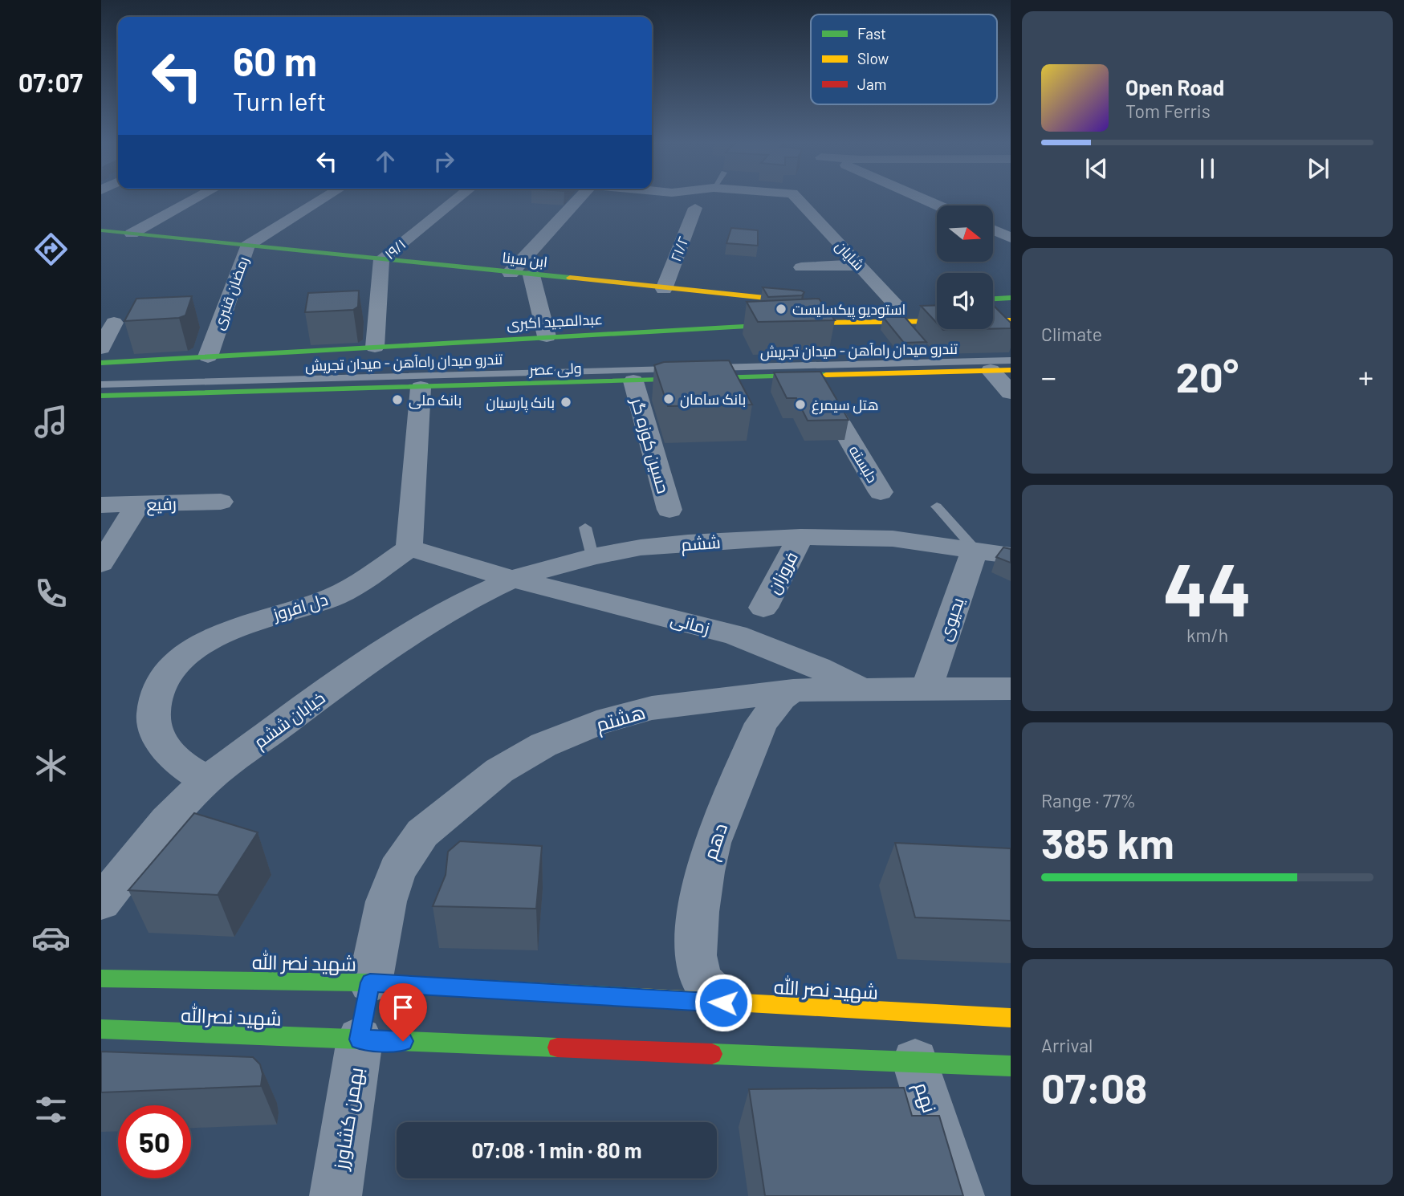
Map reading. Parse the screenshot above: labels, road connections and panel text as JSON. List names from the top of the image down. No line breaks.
{"streets":{"street":["۱۹/۱","۲۱/۲","شایان","ابن سینا","رمضان قنبری","عبدالمجید اکبری","ولی عصر","حسین کوزه گر","دلبسته","رفیع","ششم","فروزان","دل افروز","یحیوی","زمانی","هشتم","خیابان ششم","دهم","شهید نصر الله","شهید نصرالله","نهم","بهمن کشاورز"],"lane":["تندرو میدان راه‌آهن - میدان تجریش"]},"crossings":[["۱۹/۱","ابن سینا"],["۱۹/۱","عبدالمجید اکبری"],["۲۱/۲","ابن سینا"],["ابن سینا","رمضان قنبری"],["رمضان قنبری","عبدالمجید اکبری"],["ولی عصر","حسین کوزه گر"],["ولی عصر","دلبسته"],["ششم","فروزان"],["ششم","یحیوی"],["ششم","زمانی"],["ششم","خیابان ششم"],["دل افروز","زمانی"],["دل افروز","خیابان ششم"],["یحیوی","هشتم"],["زمانی","هشتم"],["زمانی","خیابان ششم"],["هشتم","دهم"],["هشتم","شهید نصر الله"],["دهم","شهید نصر الله"],["شهید نصرالله","بهمن کشاورز"]],"places":["استودیو پیکسلیست","بانک سامان","بانک ملی","بانک پارسیان","هتل سیمرغ"],"legend":["Fast","Slow","Jam"],"north":"right","page":{"tabs":"07:07","turn":["60 m","Turn left"],"song":["Open Road","Tom Ferris"],"tile":["Climate",["44","km/h"],["Range · 77%","385 km"],["Arrival","07:08"]],"heat":["−","20°","+"],"limit":"50","trip":"07:08 · 1 min · 80 m"}}
